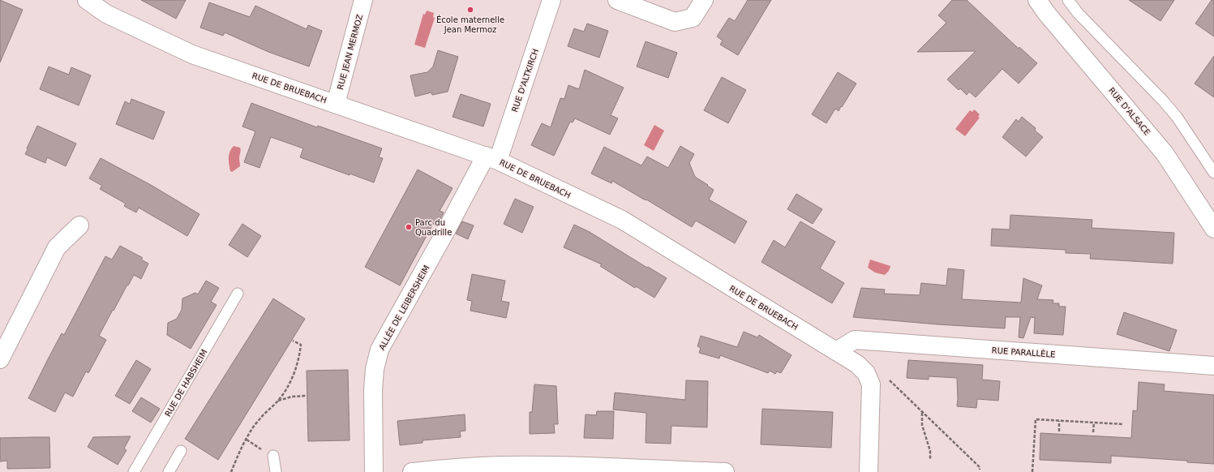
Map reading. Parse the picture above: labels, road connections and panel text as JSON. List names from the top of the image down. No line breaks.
{"streets":{"street":["RUE JEAN MERMOZ","RUE D'ALTKIRCH","RUE DE BRUEBACH","RUE D'ALSACE","ALLÉE DE LEIBERSHEIM","RUE PARALLÈLE"],"lane":["RUE DE HABSHEIM"]},"crossings":[["RUE JEAN MERMOZ","RUE DE BRUEBACH"],["RUE D'ALTKIRCH","RUE DE BRUEBACH"],["RUE D'ALTKIRCH","ALLÉE DE LEIBERSHEIM"],["RUE DE BRUEBACH","ALLÉE DE LEIBERSHEIM"],["RUE DE BRUEBACH","RUE PARALLÈLE"]],"places":["École maternelle Jean Mermoz","Parc du Quadrille"]}
